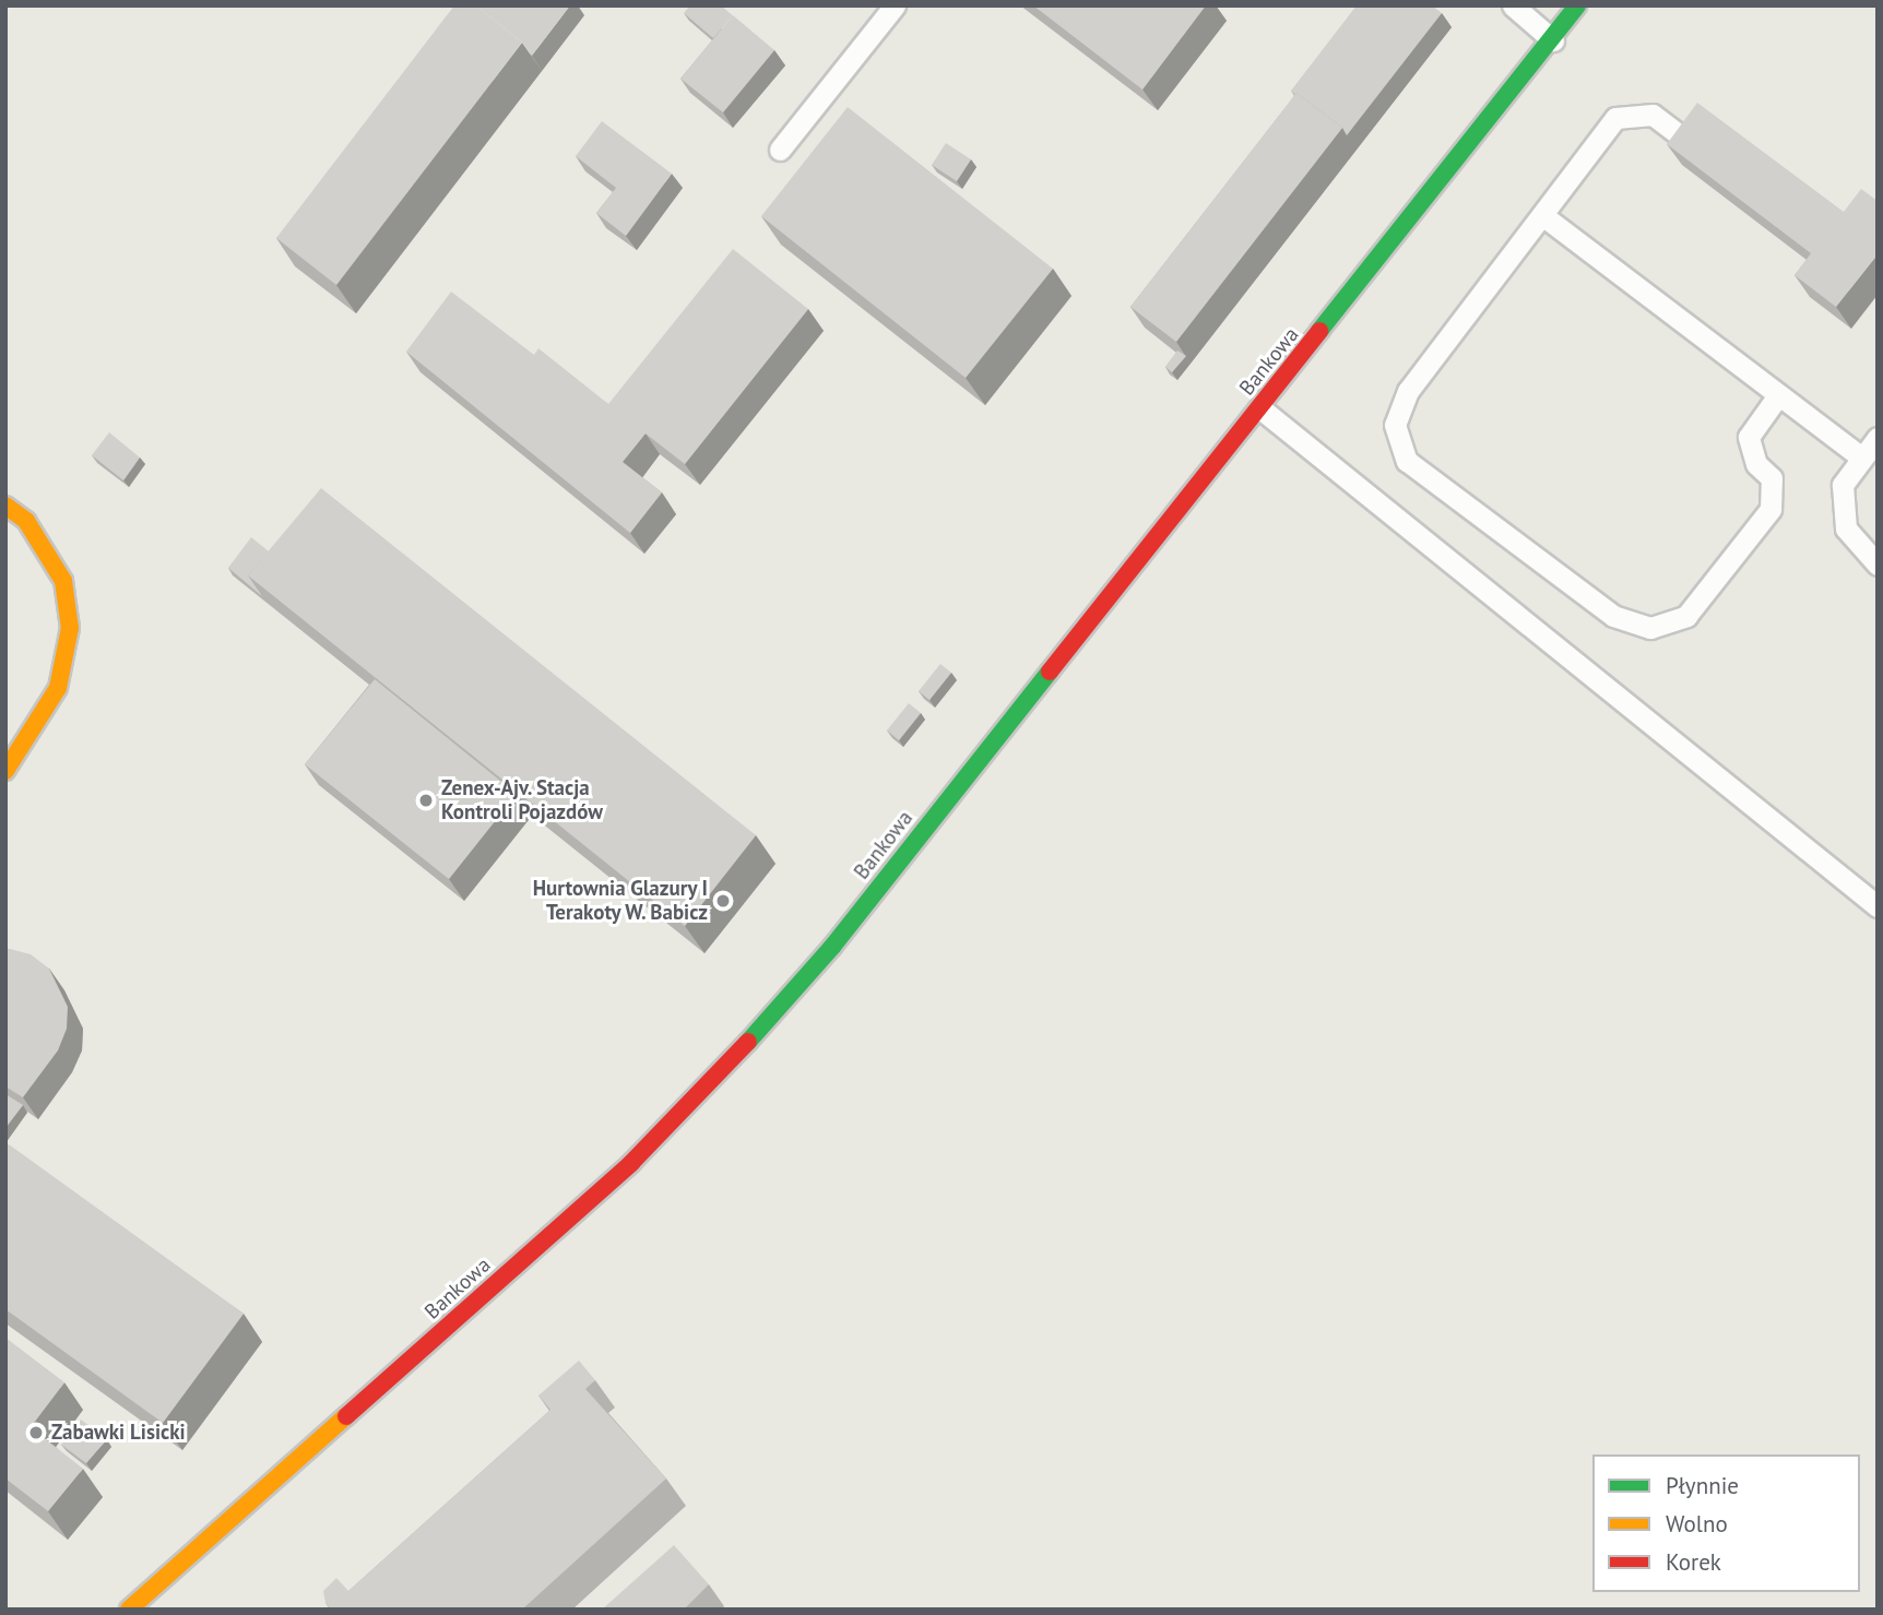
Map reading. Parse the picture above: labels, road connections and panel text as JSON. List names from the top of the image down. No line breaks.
{"streets":{"street":["Bankowa"]},"places":["Zenex-Ajv. Stacja Kontroli Pojazdów","Hurtownia Glazury I Terakoty W. Babicz","Zabawki Lisicki"],"legend":["Płynnie","Wolno","Korek"]}
